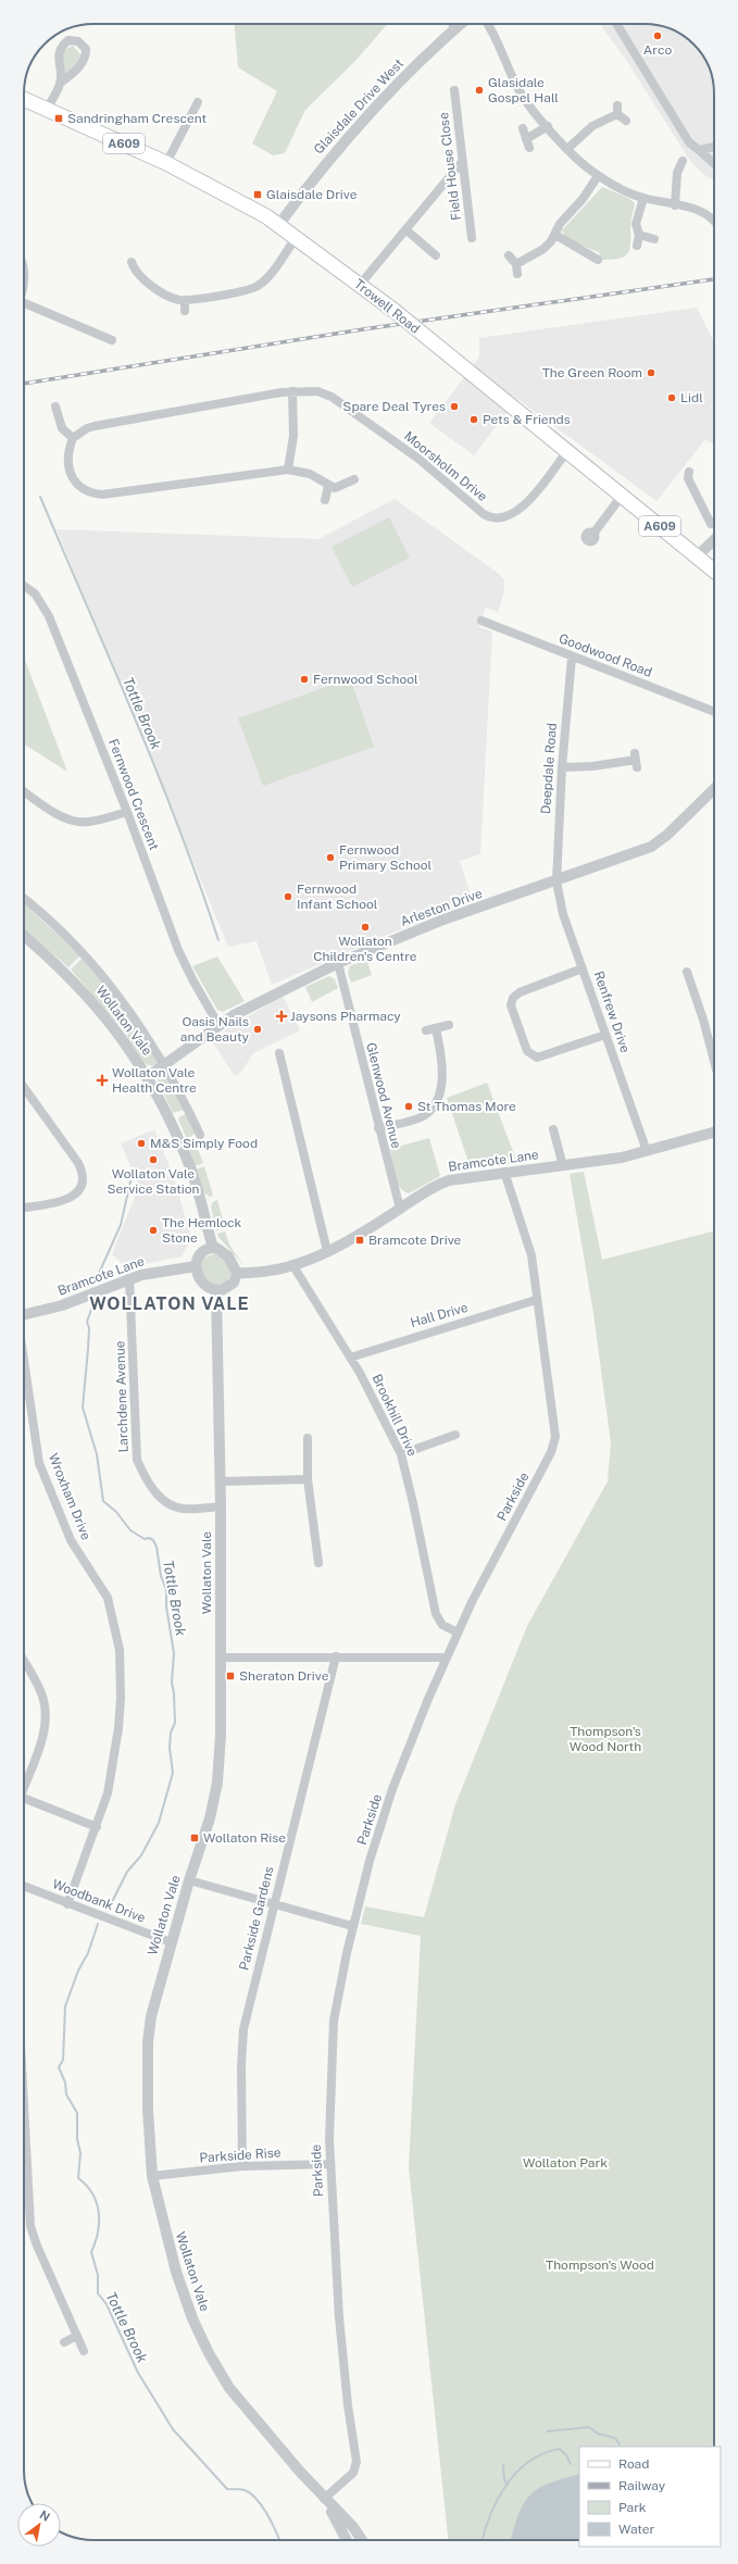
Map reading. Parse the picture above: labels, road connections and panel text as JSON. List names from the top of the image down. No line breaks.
{"streets":{"main road":["A609","Trowell Road"],"street":["Glaisdale Drive West","Field House Close","Moorsholm Drive","Goodwood Road","Deepdale Road","Fernwood Crescent","Arleston Drive","Renfrew Drive","Wollaton Vale","Glenwood Avenue","Bramcote Lane","Hall Drive","Larchdene Avenue","Brookhill Drive","Wroxham Drive","Parkside","Woodbank Drive","Parkside Gardens","Parkside Rise"]},"crossings":[["Glaisdale Drive West","Trowell Road"],["Trowell Road","Moorsholm Drive"],["Goodwood Road","Deepdale Road"],["Deepdale Road","Arleston Drive"],["Deepdale Road","Renfrew Drive"],["Fernwood Crescent","Arleston Drive"],["Arleston Drive","Renfrew Drive"],["Arleston Drive","Wollaton Vale"],["Arleston Drive","Glenwood Avenue"],["Renfrew Drive","Bramcote Lane"],["Wollaton Vale","Bramcote Lane"],["Wollaton Vale","Larchdene Avenue"],["Wollaton Vale","Parkside"],["Wollaton Vale","Woodbank Drive"],["Wollaton Vale","Parkside Rise"],["Glenwood Avenue","Bramcote Lane"],["Bramcote Lane","Larchdene Avenue"],["Bramcote Lane","Brookhill Drive"],["Bramcote Lane","Parkside"],["Hall Drive","Brookhill Drive"],["Hall Drive","Parkside"],["Brookhill Drive","Parkside"],["Wroxham Drive","Woodbank Drive"],["Parkside","Parkside Rise"],["Parkside Gardens","Parkside Rise"]],"districts":["WOLLATON VALE"],"water":["Tottle Brook"],"parks":["Thompson's Wood North","Wollaton Park","Thompson's Wood"],"places":{"other":["Arco","Glasidale Gospel Hall","The Green Room","Lidl","Spare Deal Tyres","Pets & Friends","Fernwood School","Fernwood Primary School","Fernwood Infant School","Wollaton Children's Centre","Oasis Nails and Beauty","St Thomas More","M&S Simply Food","Wollaton Vale Service Station","The Hemlock Stone"],"transit":["Sandringham Crescent","Glaisdale Drive","Bramcote Drive","Sheraton Drive","Wollaton Rise"],"health":["Jaysons Pharmacy","Wollaton Vale Health Centre"]},"legend":["Road","Railway","Park","Water"],"north":"top right"}
